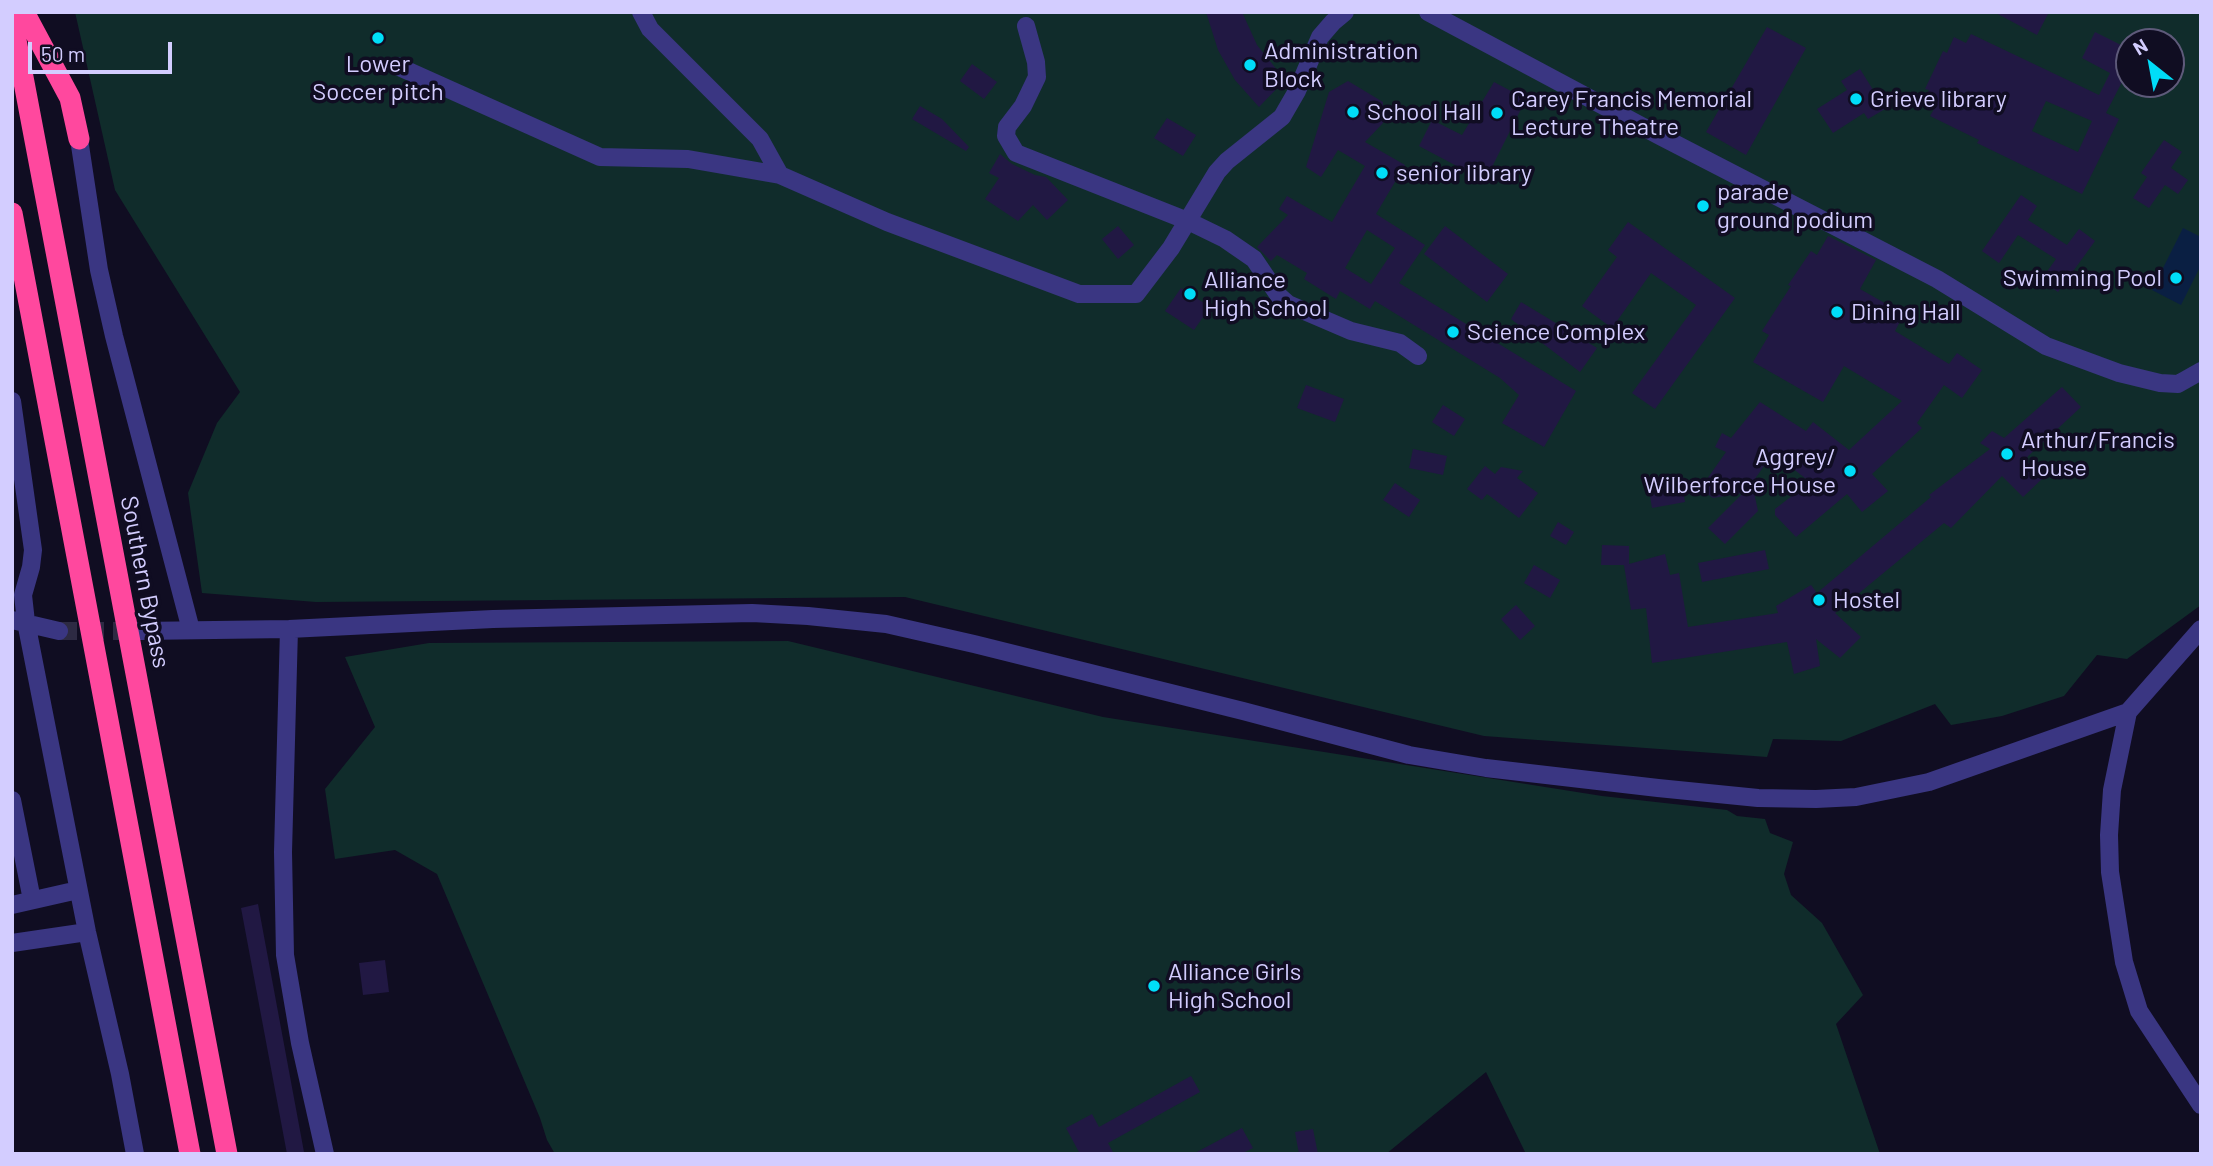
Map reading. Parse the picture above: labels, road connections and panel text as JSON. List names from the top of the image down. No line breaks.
{"streets":{"highway":["Southern Bypass"]},"places":["Lower Soccer pitch","Administration Block","Grieve library","School Hall","Carey Francis Memorial Lecture Theatre","senior library","parade ground podium","Swimming Pool","Alliance High School","Dining Hall","Science Complex","Arthur/Francis House","Aggrey/ Wilberforce House","Hostel","Alliance Girls High School"],"scale_bar":"50 m","north":"top left"}
